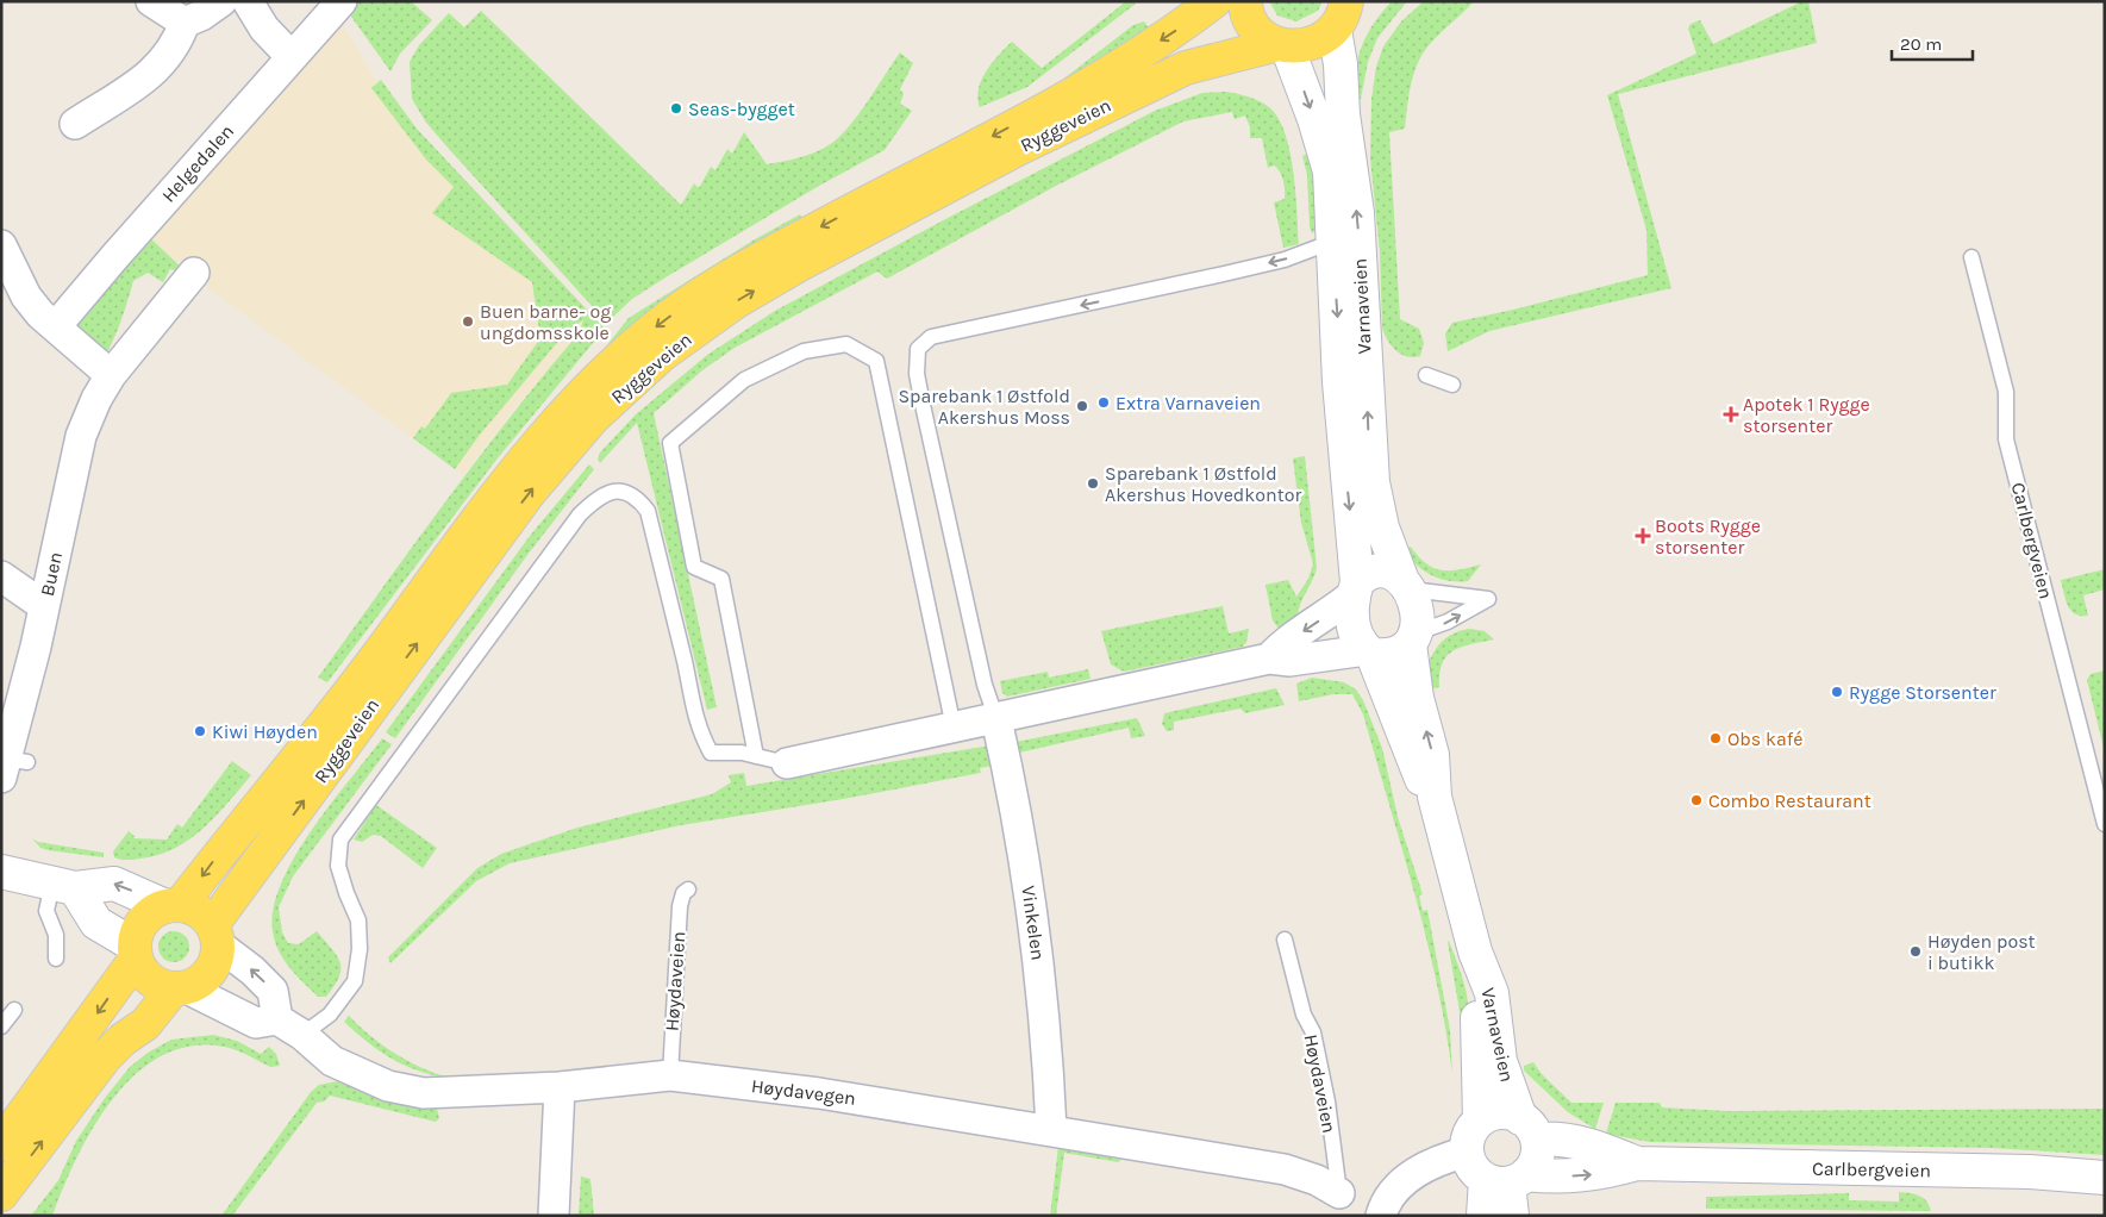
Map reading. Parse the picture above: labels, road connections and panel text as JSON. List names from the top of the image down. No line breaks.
{"streets":{"main road":["Ryggeveien"],"street":["Helgedalen","Varnaveien","Carlbergveien","Buen","Vinkelen","Høydavegen"],"lane":["Høydaveien"]},"crossings":[["Ryggeveien","Varnaveien"],["Varnaveien","Carlbergveien"],["Vinkelen","Høydavegen"],["Høydaveien","Høydavegen"]],"places":{"other":["Seas-bygget","Buen barne- og ungdomsskole","Extra Varnaveien","Sparebank 1 Østfold Akershus Moss","Sparebank 1 Østfold Akershus Hovedkontor","Rygge Storsenter","Kiwi Høyden","Obs kafé","Combo Restaurant","Høyden post i butikk"],"health":["Apotek 1 Rygge storsenter","Boots Rygge storsenter"]},"scale_bar":"20 m"}
